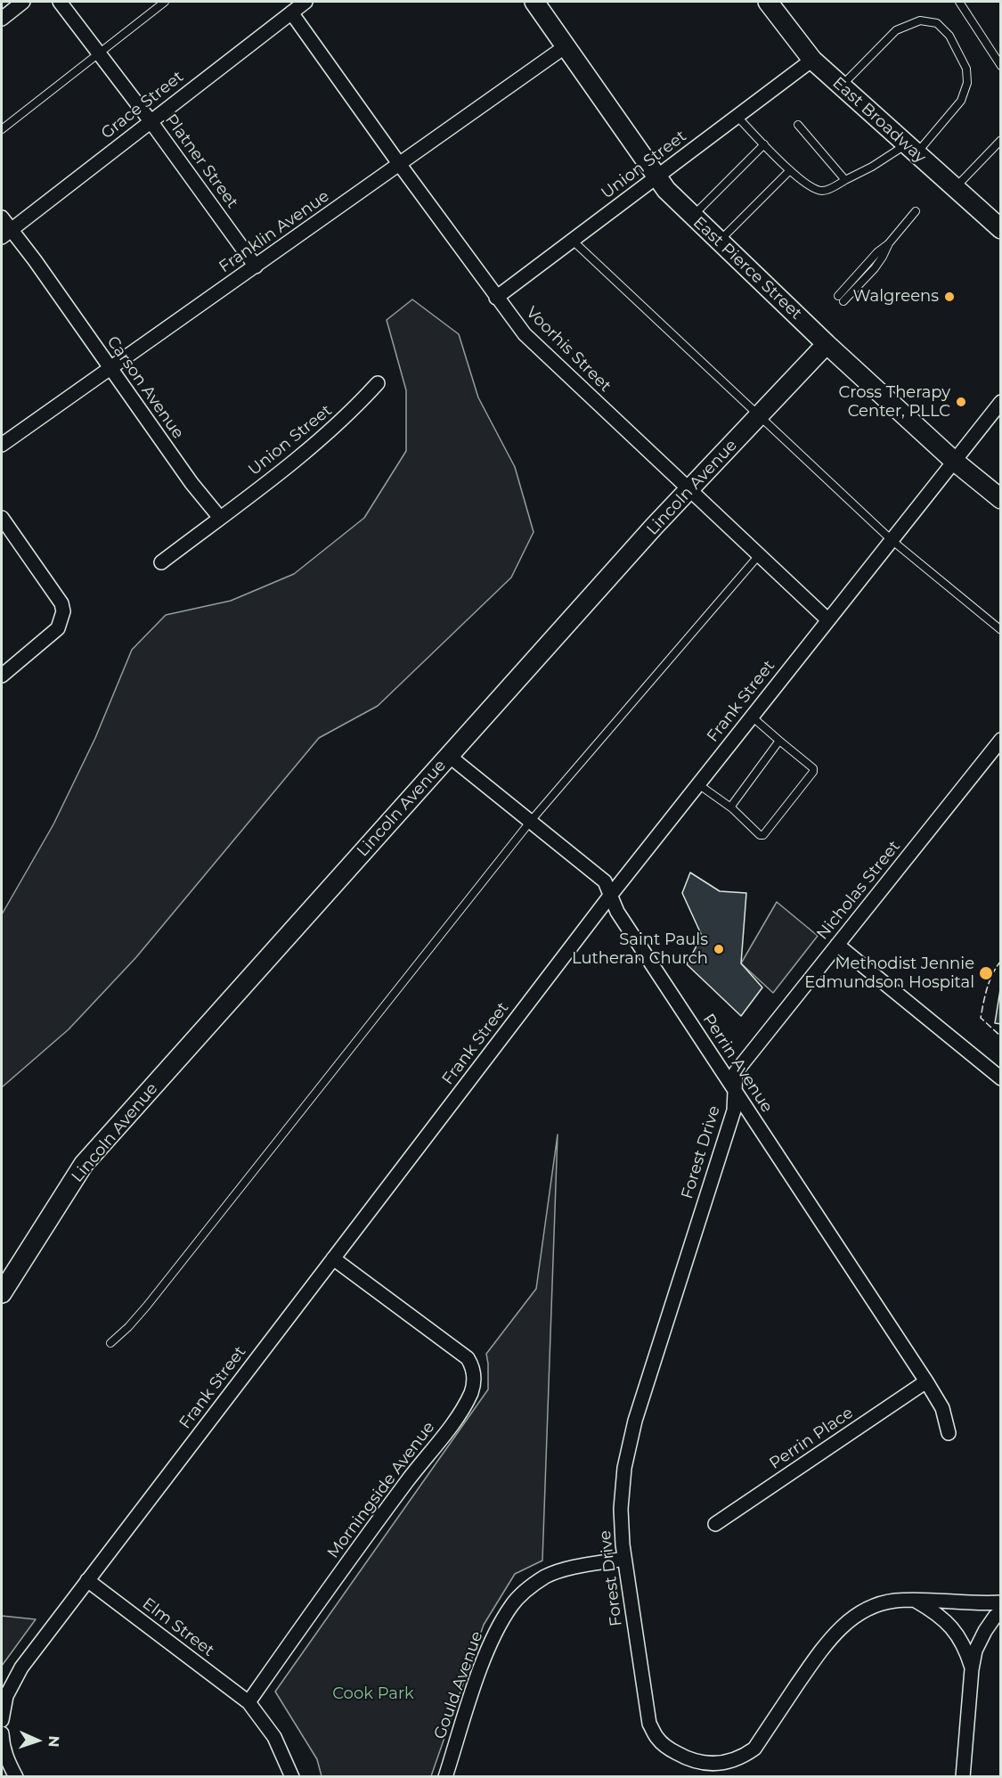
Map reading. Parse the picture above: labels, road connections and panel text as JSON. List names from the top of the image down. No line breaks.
{"streets":{"street":["Grace Street","East Broadway","Platner Street","Union Street","Franklin Avenue","East Pierce Street","Voorhis Street","Carson Avenue","Lincoln Avenue","Frank Street","Nicholas Street","Perrin Avenue","Forest Drive","Perrin Place","Morningside Avenue","Elm Street","Gould Avenue"]},"crossings":[["Grace Street","Platner Street"],["Grace Street","Voorhis Street"],["Grace Street","Carson Avenue"],["East Broadway","Union Street"],["Platner Street","Franklin Avenue"],["Union Street","East Pierce Street"],["Union Street","Voorhis Street"],["Union Street","Carson Avenue"],["Franklin Avenue","East Pierce Street"],["Franklin Avenue","Voorhis Street"],["Franklin Avenue","Carson Avenue"],["East Pierce Street","Lincoln Avenue"],["East Pierce Street","Frank Street"],["Voorhis Street","Lincoln Avenue"],["Voorhis Street","Frank Street"],["Lincoln Avenue","Perrin Avenue"],["Frank Street","Perrin Avenue"],["Frank Street","Morningside Avenue"],["Frank Street","Elm Street"],["Nicholas Street","Perrin Avenue"],["Nicholas Street","Forest Drive"],["Perrin Avenue","Forest Drive"],["Perrin Avenue","Perrin Place"],["Forest Drive","Gould Avenue"],["Morningside Avenue","Elm Street"]],"parks":["Cook Park"],"places":["Walgreens","Cross Therapy Center, PLLC","Saint Pauls Lutheran Church","Methodist Jennie Edmundson Hospital"],"north":"right"}
